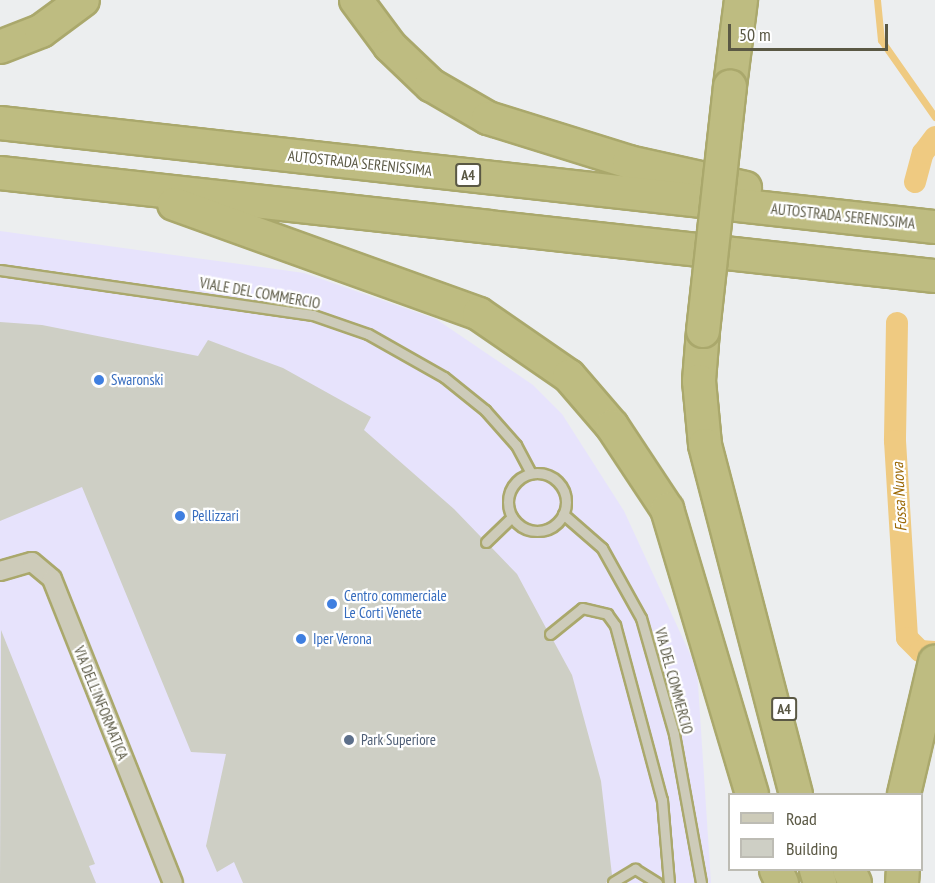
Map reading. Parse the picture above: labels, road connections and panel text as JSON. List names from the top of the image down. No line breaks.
{"streets":{"highway":["AUTOSTRADA SERENISSIMA","A4"],"street":["VIA DELL'INFORMATICA"],"lane":["VIALE DEL COMMERCIO","VIA DEL COMMERCIO"]},"crossings":[["AUTOSTRADA SERENISSIMA","A4"],["VIALE DEL COMMERCIO","VIA DEL COMMERCIO"]],"water":["Fossa Nuova"],"places":["Swaronski","Pellizzari","Centro commerciale Le Corti Venete","Iper Verona","Park Superiore"],"legend":["Road","Building"],"scale_bar":"50 m"}
